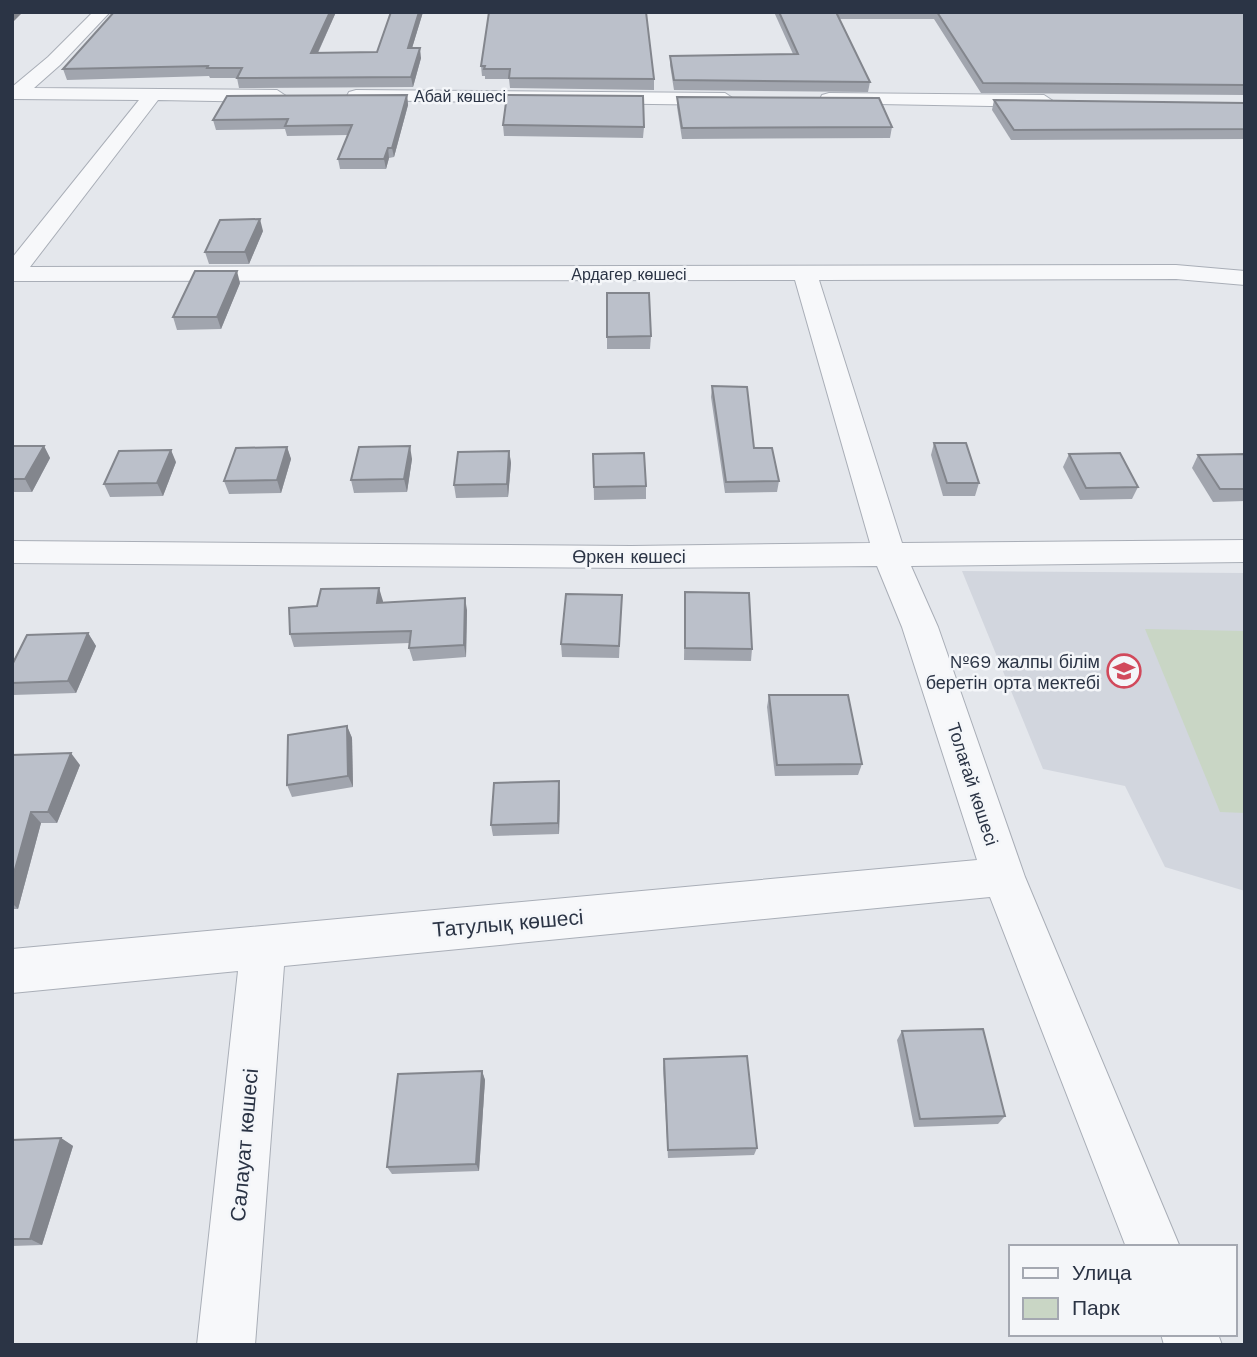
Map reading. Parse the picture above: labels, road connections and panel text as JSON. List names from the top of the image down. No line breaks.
{"streets":{"street":["Абай көшесі","Ардагер көшесі","Өркен көшесі","Толағай көшесі","Татулық көшесі","Салауат көшесі"]},"crossings":[["Ардагер көшесі","Толағай көшесі"],["Өркен көшесі","Толағай көшесі"],["Толағай көшесі","Татулық көшесі"],["Татулық көшесі","Салауат көшесі"]],"places":{"school or university":["№69 жалпы білім беретін орта мектебі"]},"legend":["Улица","Парк"]}
